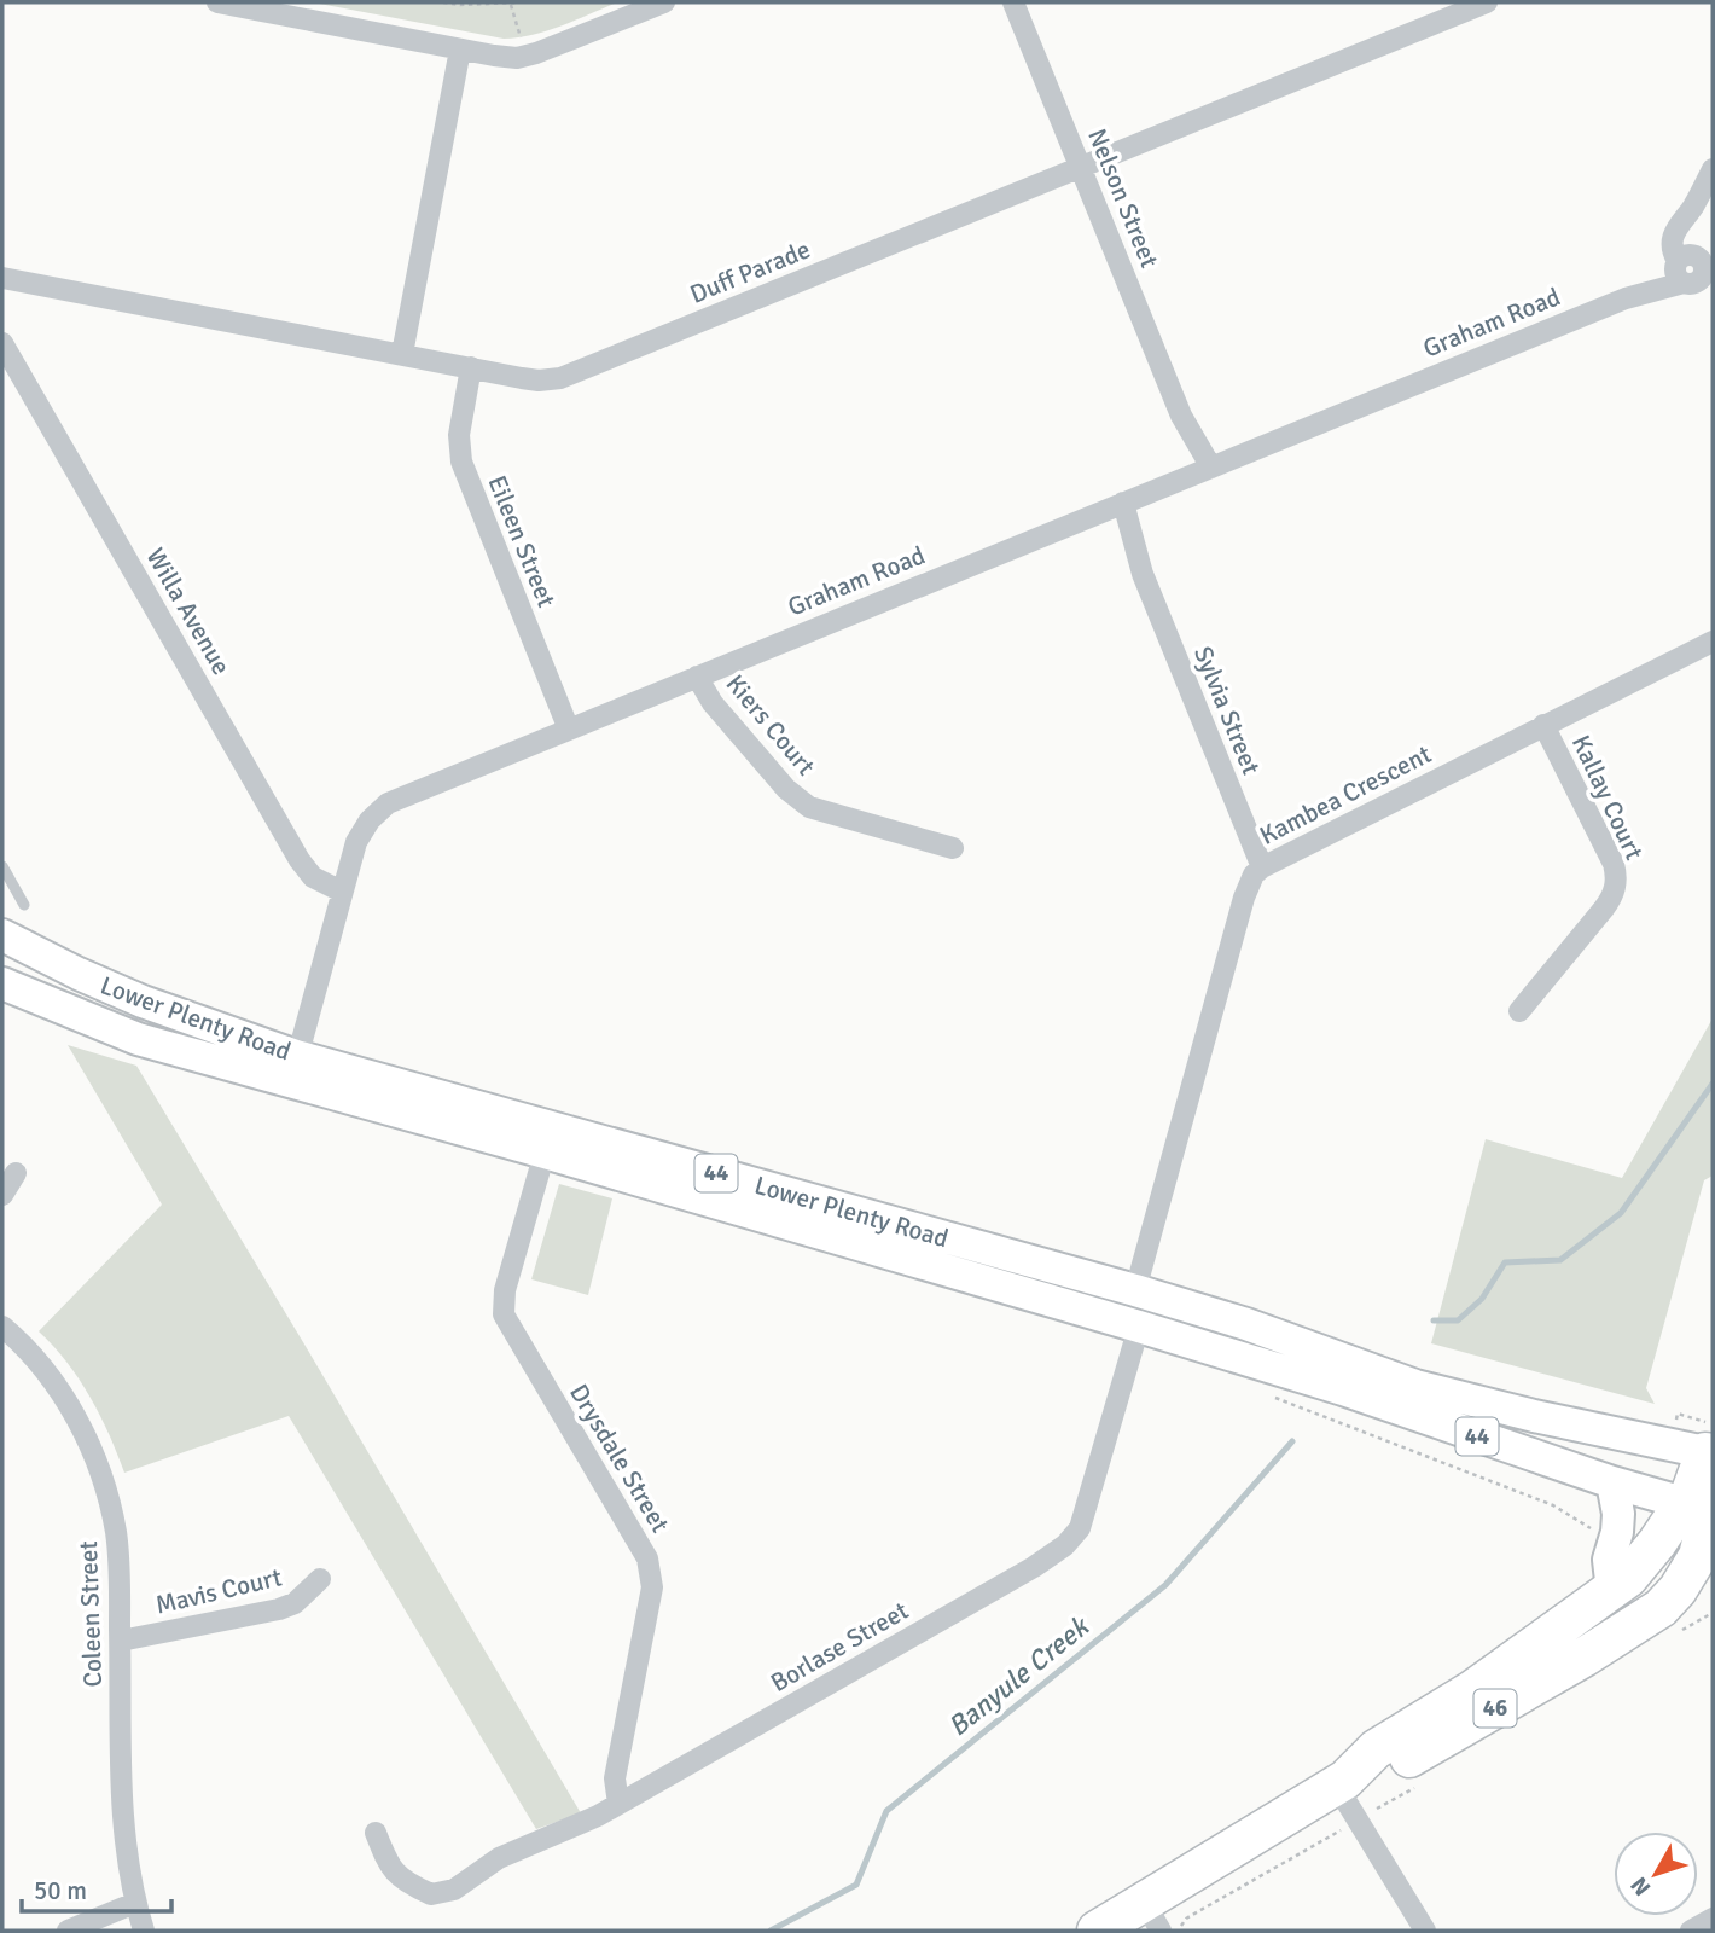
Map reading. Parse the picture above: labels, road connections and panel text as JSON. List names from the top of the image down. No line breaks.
{"streets":{"highway":["46"],"main road":["Lower Plenty Road","44"],"street":["Nelson Street","Duff Parade","Graham Road","Eileen Street","Willa Avenue","Sylvia Street","Kiers Court","Kambea Crescent","Kallay Court","Drysdale Street","Mavis Court","Coleen Street","Borlase Street"]},"crossings":[["Nelson Street","Duff Parade"],["Nelson Street","Graham Road"],["Duff Parade","Eileen Street"],["Graham Road","Eileen Street"],["Graham Road","Willa Avenue"],["Graham Road","Sylvia Street"],["Graham Road","Kiers Court"],["Graham Road","Lower Plenty Road"],["Sylvia Street","Kambea Crescent"],["Kambea Crescent","Kallay Court"],["Kambea Crescent","Lower Plenty Road"],["Lower Plenty Road","Drysdale Street"],["Lower Plenty Road","Borlase Street"],["Lower Plenty Road","46"],["Drysdale Street","Borlase Street"],["Mavis Court","Coleen Street"]],"water":["Banyule Creek"],"scale_bar":"50 m","north":"bottom left"}
